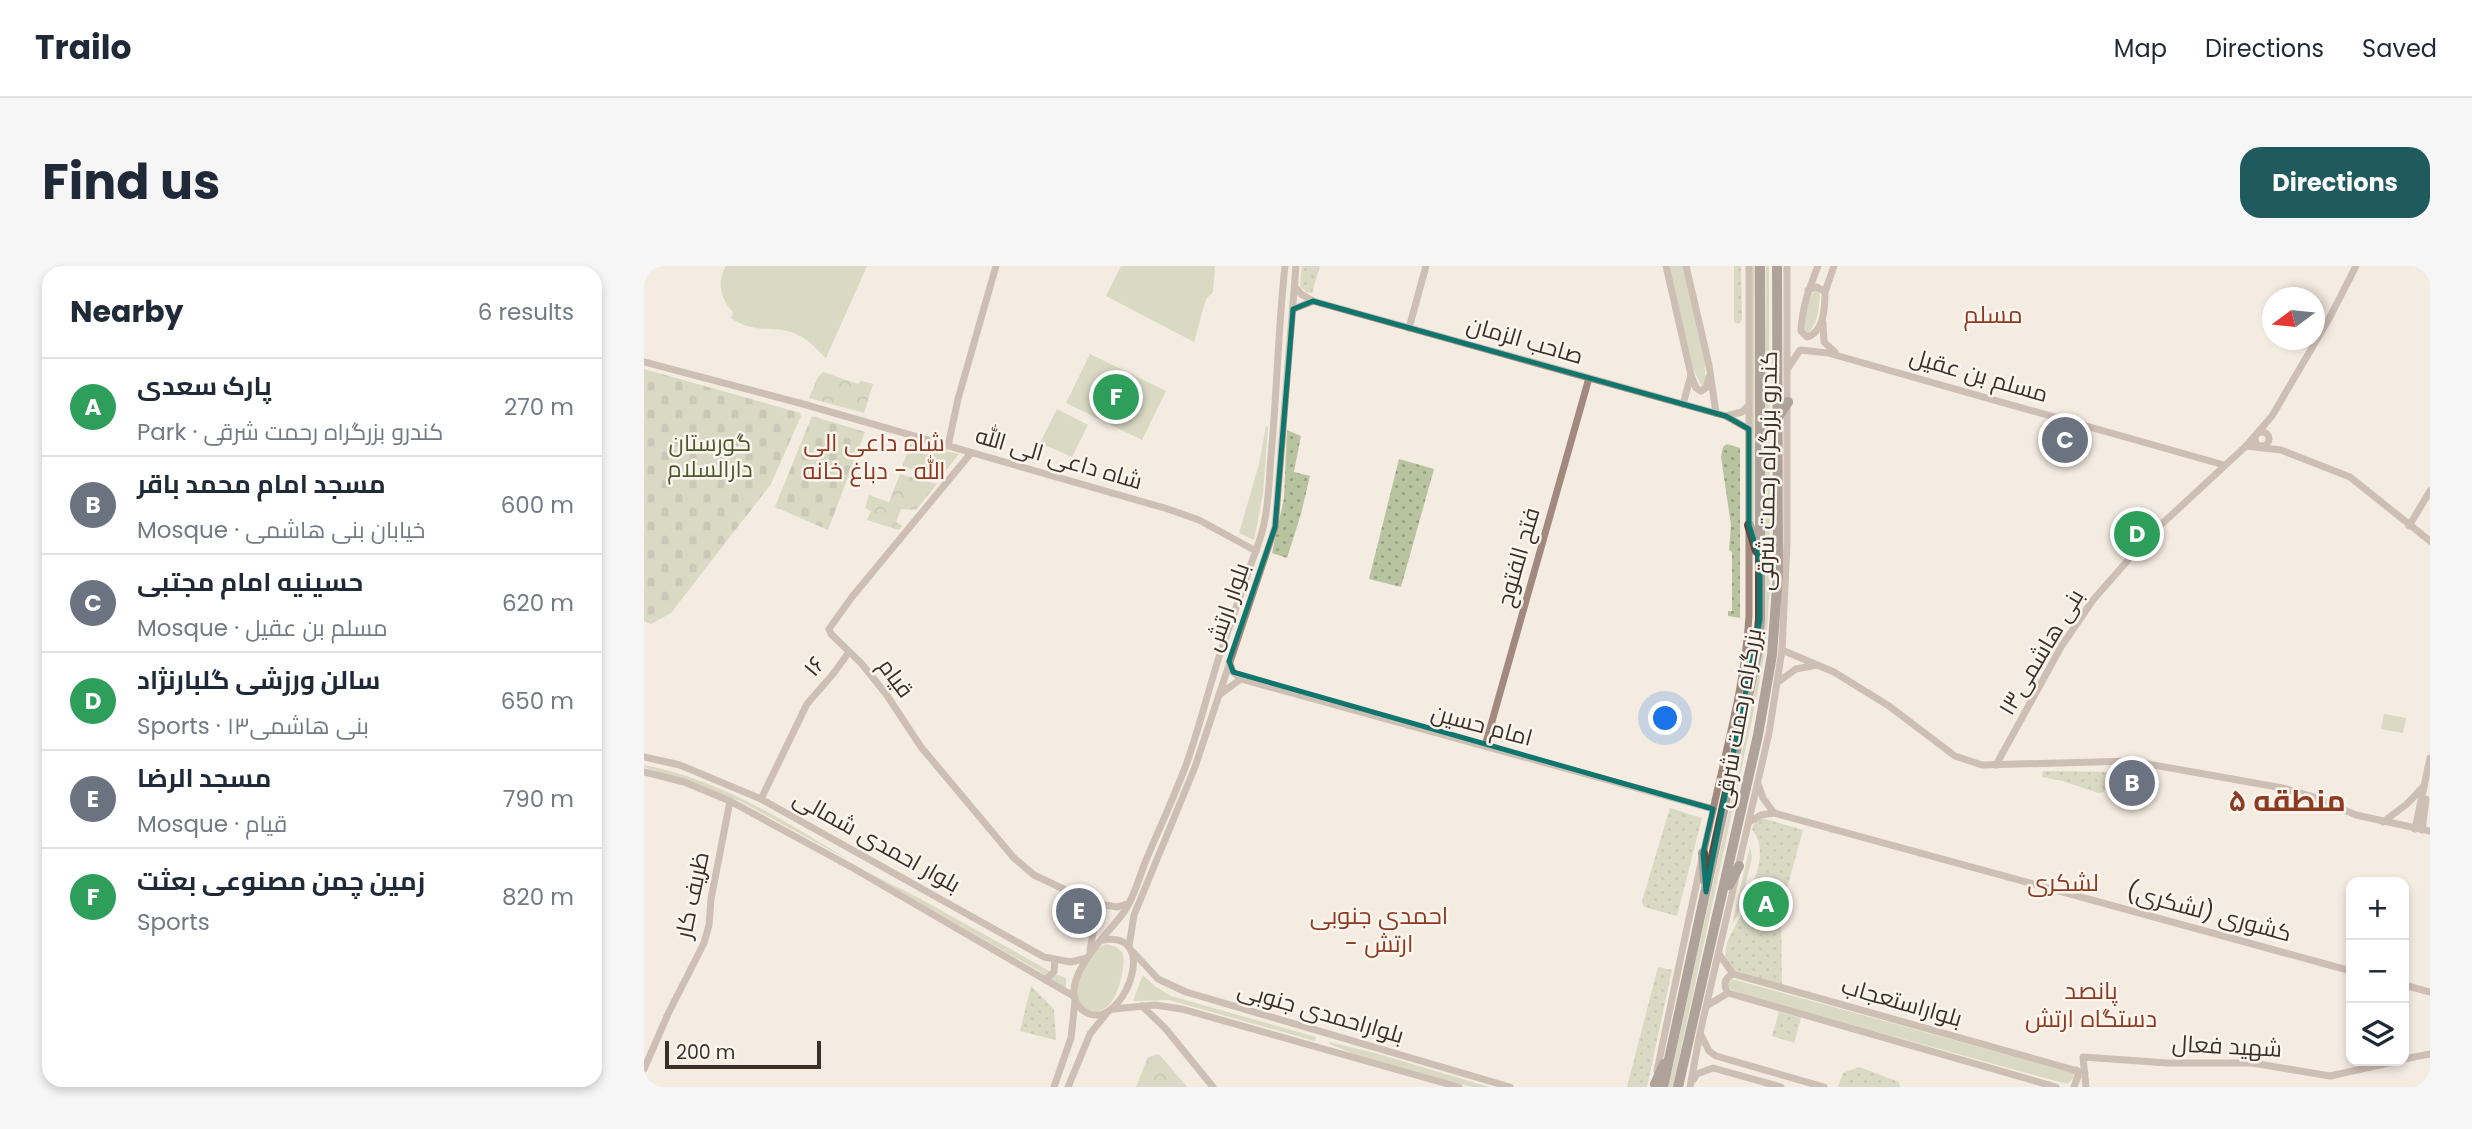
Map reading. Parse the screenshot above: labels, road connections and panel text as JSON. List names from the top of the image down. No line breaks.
{"streets":{"highway":["بزرگراه رحمت شرقی"],"street":["صاحب الزمان","مسلم بن عقیل","شاه داعی الی الله","کندرو بزرگراه رحمت شرقی","فتح الفتوح","بلوار ارتش","بنی هاشمی۱۳","۱۶","قیام","امام حسین","بلوار احمدی شمالی","ظریف کار","کشوری (لشکری)","بلواراستعجاب","بلواراحمدی جنوبی","شهید فعال"]},"crossings":[["صاحب الزمان","فتح الفتوح"],["صاحب الزمان","بلوار ارتش"],["مسلم بن عقیل","بنی هاشمی۱۳"],["شاه داعی الی الله","بلوار ارتش"],["شاه داعی الی الله","قیام"],["کندرو بزرگراه رحمت شرقی","امام حسین"],["فتح الفتوح","امام حسین"],["بلوار ارتش","قیام"],["بلوار ارتش","بلوار احمدی شمالی"],["بلوار ارتش","بلواراحمدی جنوبی"],["۱۶","قیام"],["۱۶","بلوار احمدی شمالی"],["بلوار احمدی شمالی","ظریف کار"],["بلوار احمدی شمالی","بلواراحمدی جنوبی"],["بلواراستعجاب","شهید فعال"]],"districts":["مسلم","شاه داعی الی الله - دباغ خانه","منطقه ۵","لشکری","احمدی جنوبی - ارتش","پانصد دستگاه ارتش"],"parks":["گورستان دارالسلام"],"scale_bar":"200 m","north":"left","page":{"header":"Trailo","nav":["Map","Directions","Saved"],"title":"Find us","buttons":"Directions","heading":["Nearby","6 results"],"list":[{"mark":"A","name":"پارک سعدی","note":"Park · کندرو بزرگراه رحمت شرقی","value":"270 m"},{"mark":"B","name":"مسجد امام محمد باقر","note":"Mosque · خیابان بنی هاشمی","value":"600 m"},{"mark":"C","name":"حسینیه امام مجتبی","note":"Mosque · مسلم بن عقیل","value":"620 m"},{"mark":"D","name":"سالن ورزشی گلبارنژاد","note":"Sports · بنی هاشمی۱۳","value":"650 m"},{"mark":"E","name":"مسجد الرضا","note":"Mosque · قیام","value":"790 m"},{"mark":"F","name":"زمین چمن مصنوعی بعثت","note":"Sports","value":"820 m"}],"pins":["F","C","D","B","A","E"],"map_buttons":["+","−"],"scale":"200 m"}}
